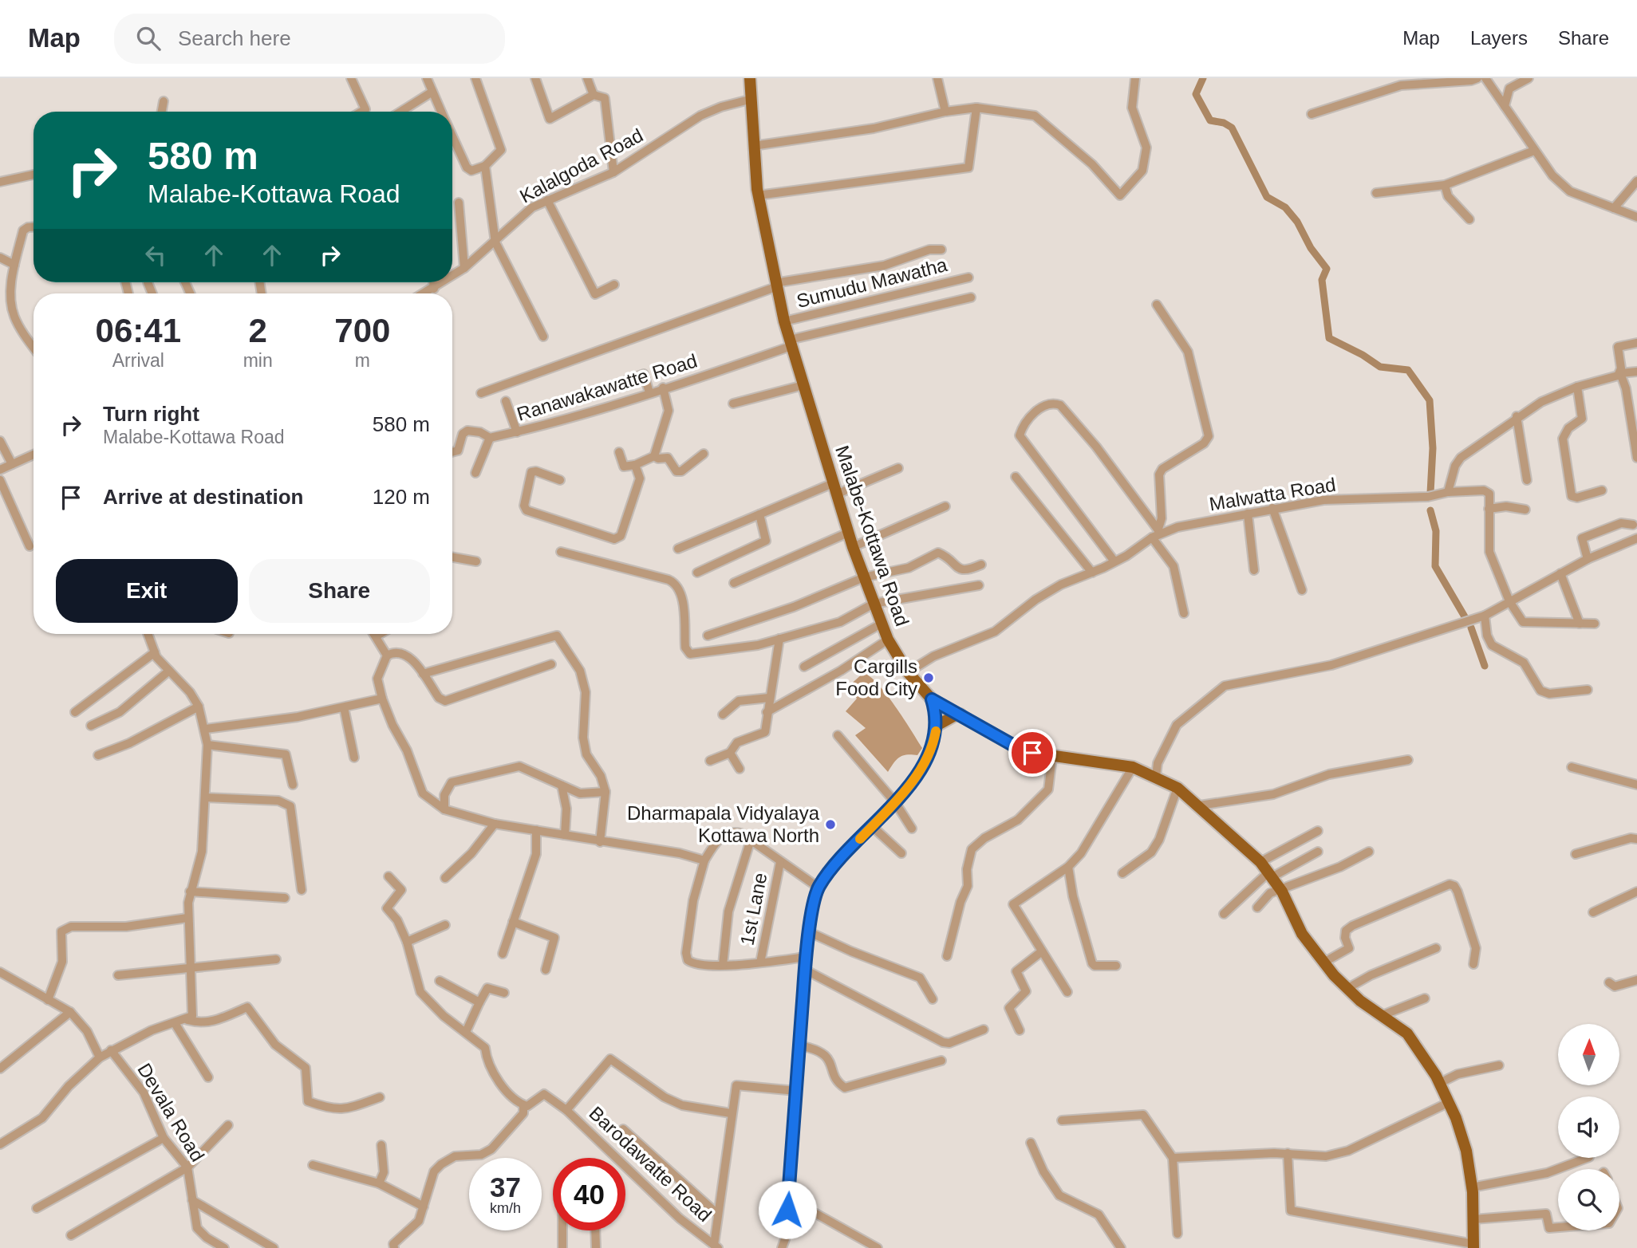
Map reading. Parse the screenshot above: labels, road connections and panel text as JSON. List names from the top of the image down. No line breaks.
{"streets":{"main road":["Malabe-Kottawa Road"],"street":["Kalalgoda Road","Sumudu Mawatha","Ranawakawatte Road","Malwatta Road","1st Lane","Devala Road","Barodawatte Road"]},"crossings":[["Kalalgoda Road","Malabe-Kottawa Road"],["Sumudu Mawatha","Malabe-Kottawa Road"],["Ranawakawatte Road","Malabe-Kottawa Road"],["Malwatta Road","Malabe-Kottawa Road"]],"places":["Cargills Food City","Dharmapala Vidyalaya Kottawa North"],"north":"top","page":{"header":"Map","search":"Search here","nav":["Map","Layers","Share"],"turn":["580 m","Malabe-Kottawa Road"],"eta":["06:41","Arrival","2","min","700","m"],"list":[{"name":"Turn right","note":"Malabe-Kottawa Road","value":"580 m"},{"name":"Arrive at destination","value":"120 m"}],"buttons":["Exit","Share"],"speed":"37 km/h","limit":"40"}}
